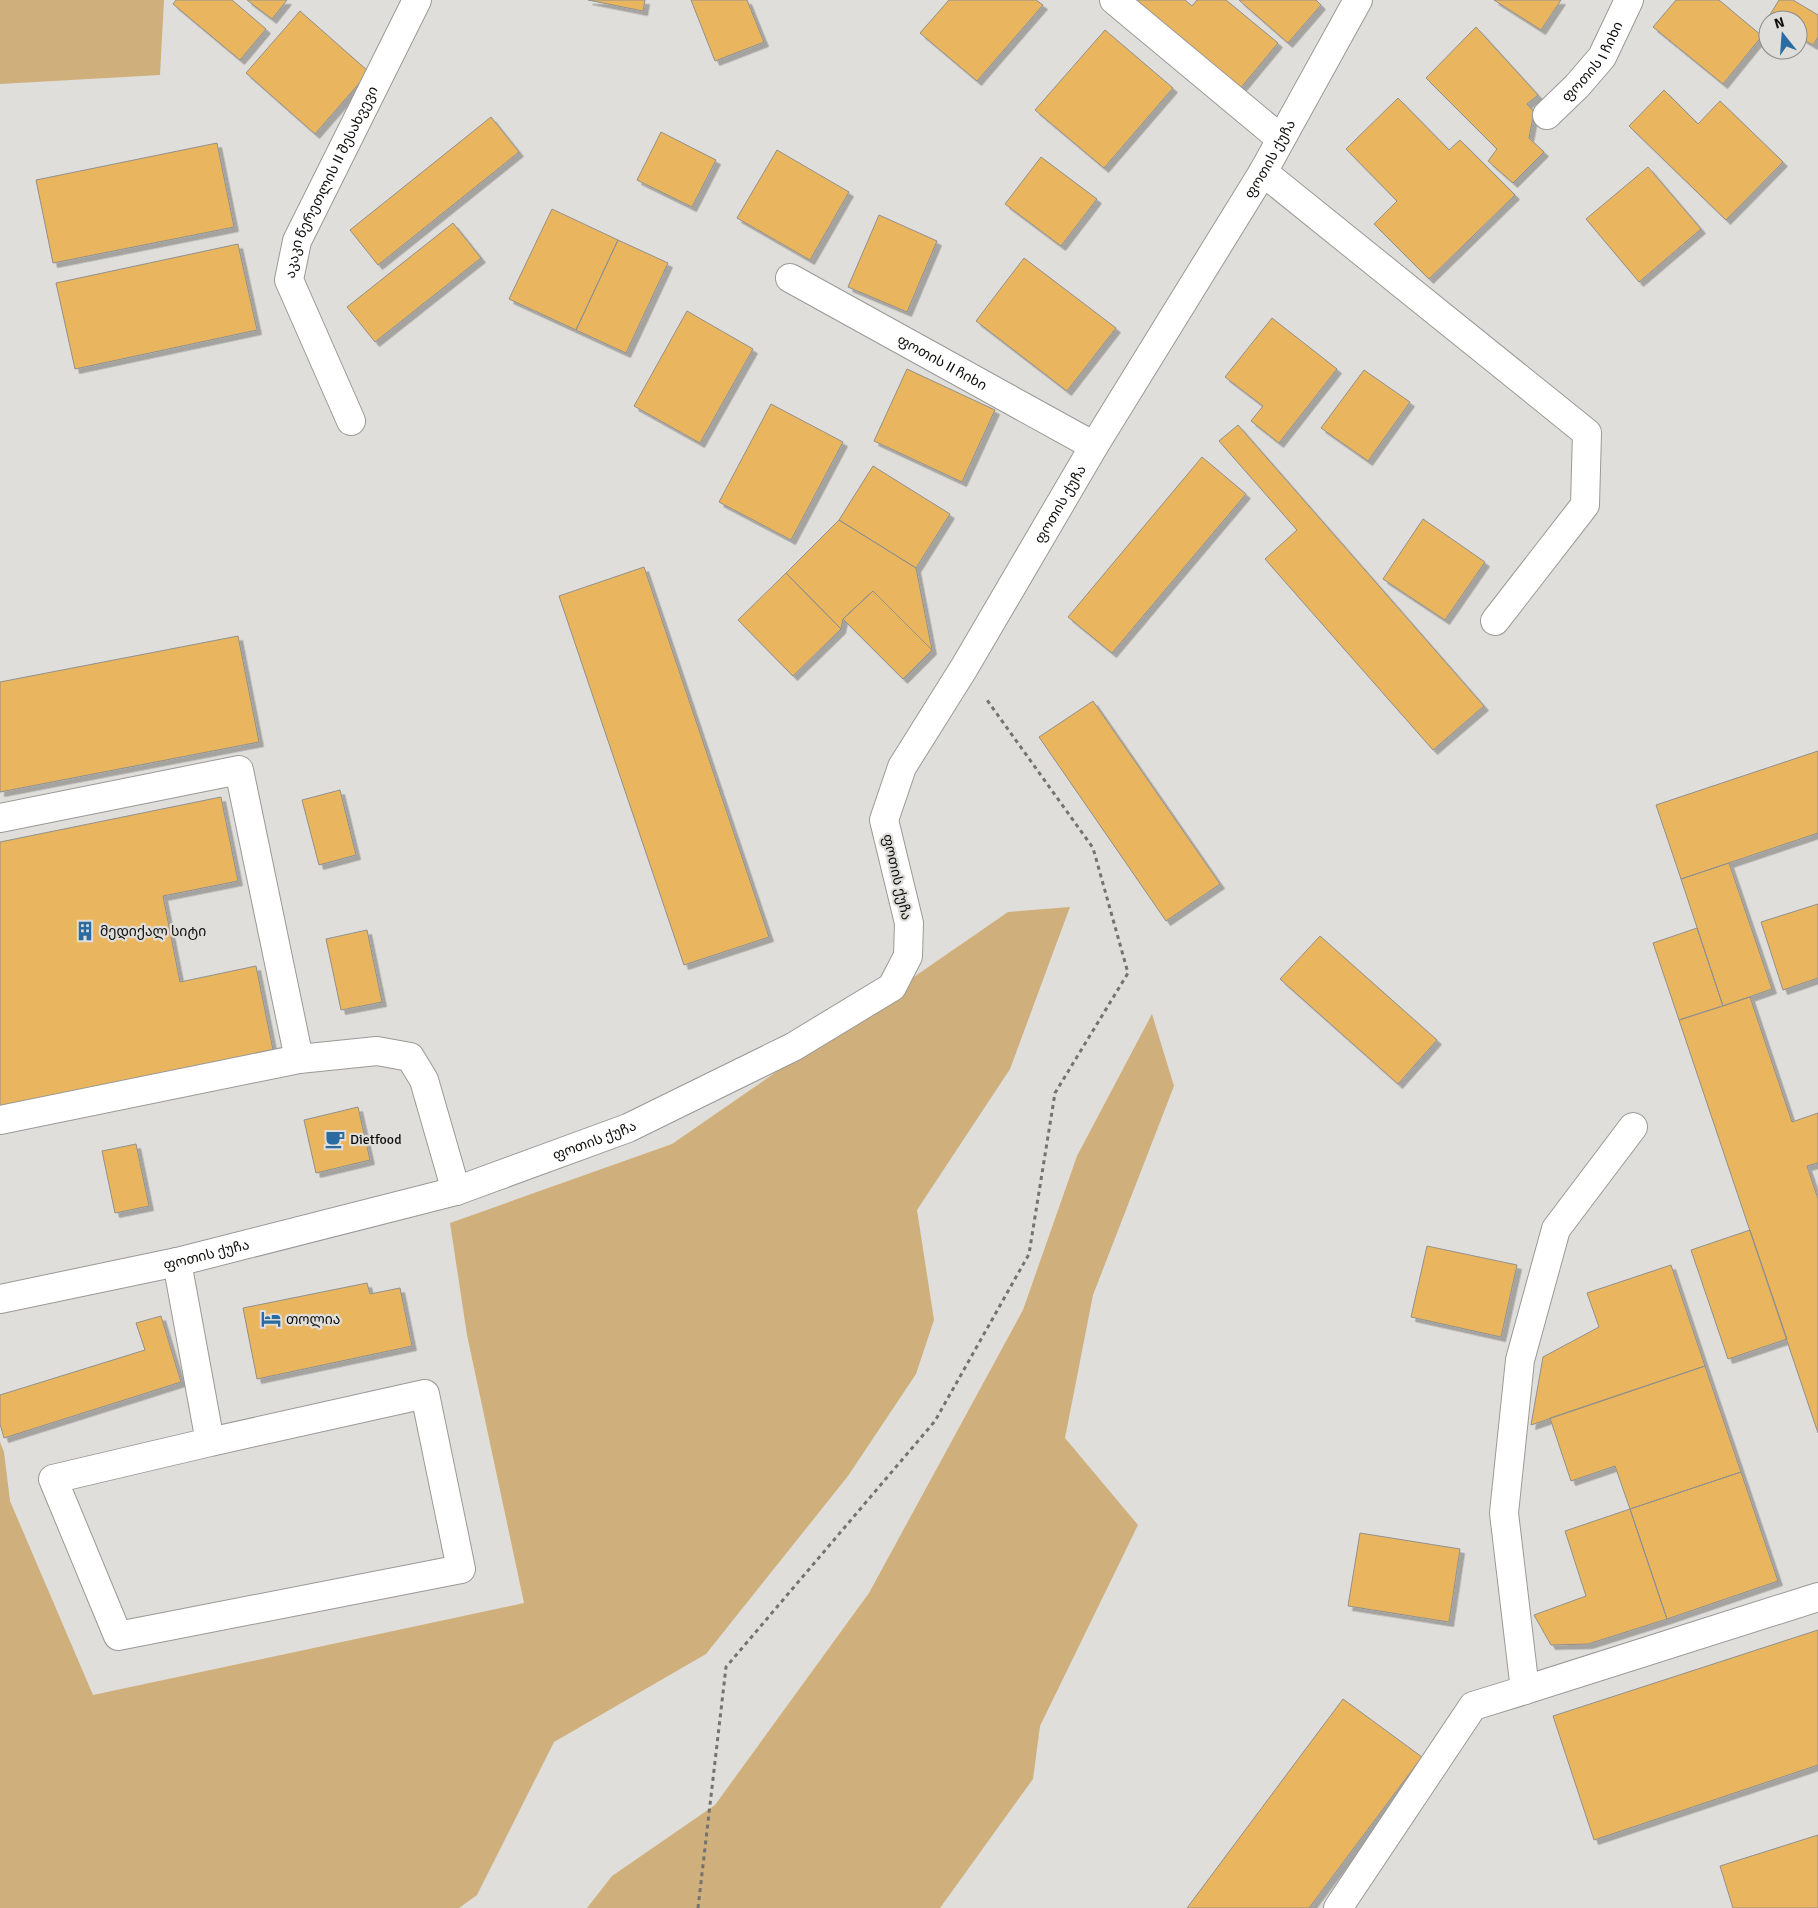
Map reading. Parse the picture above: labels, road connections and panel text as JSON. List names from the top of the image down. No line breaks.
{"streets":{"street":["ფოთის I ჩიხი","ფოთის ქუჩა","აკაკი წერეთლის II შესახვევი","ფოთის II ჩიხი"]},"crossings":[["ფოთის ქუჩა","ფოთის II ჩიხი"]],"places":{"building":["მედიქალ სიტი"],"cafe":["Dietfood"],"hotel":["თოლია"]},"north":"top"}
